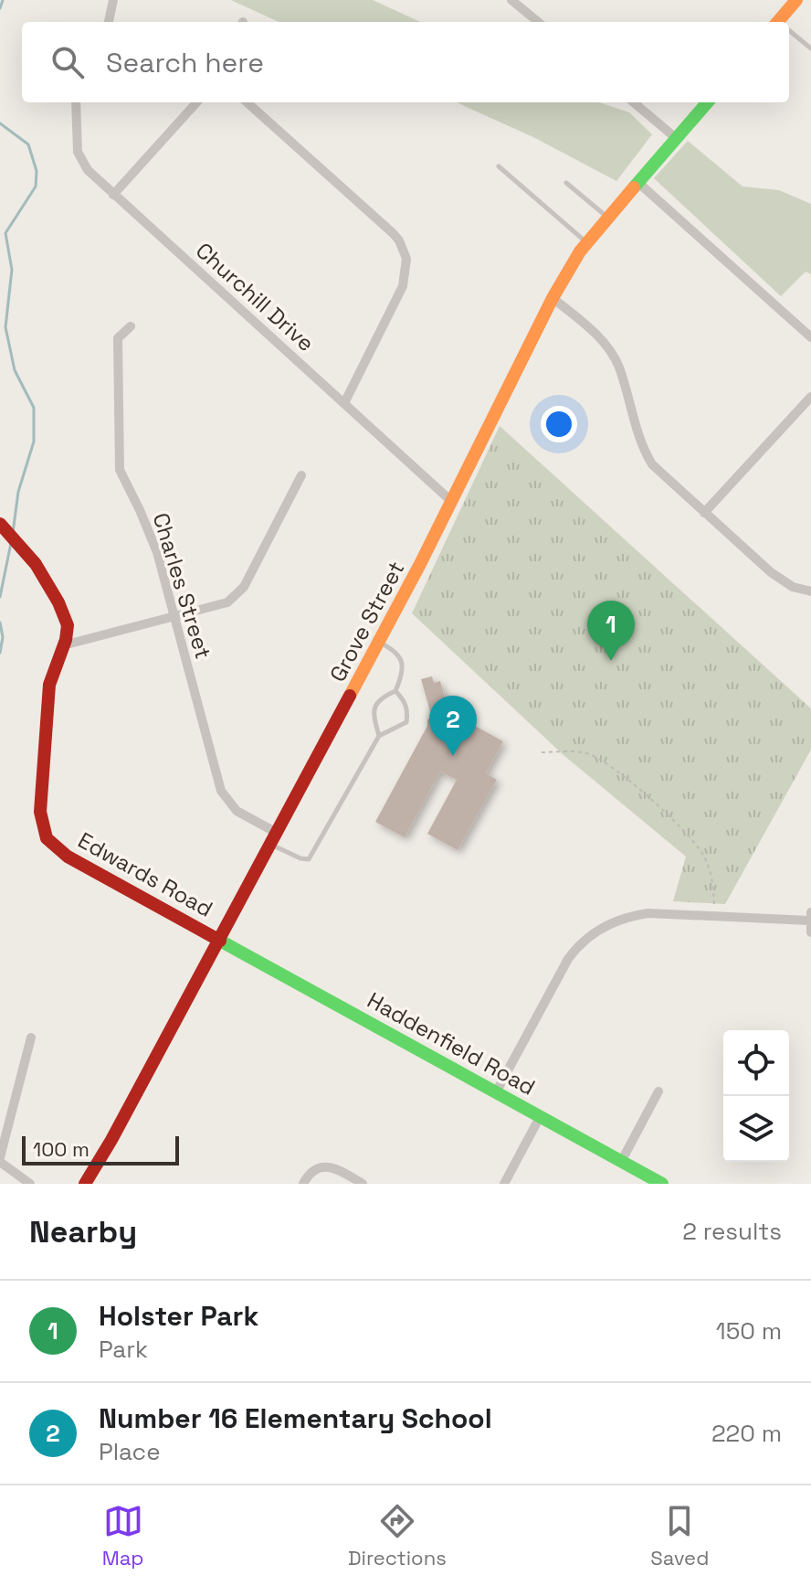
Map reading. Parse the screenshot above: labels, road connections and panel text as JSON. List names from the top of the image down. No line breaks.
{"streets":{"street":["Churchill Drive","Charles Street","Grove Street","Edwards Road","Haddenfield Road"]},"crossings":[["Churchill Drive","Grove Street"],["Charles Street","Grove Street"],["Grove Street","Edwards Road"],["Grove Street","Haddenfield Road"],["Edwards Road","Haddenfield Road"]],"scale_bar":"100 m","page":{"search":"Search here","pins":["1","2"],"scale":"100 m","heading":["Nearby","2 results"],"list":[{"mark":"1","name":"Holster Park","note":"Park","value":"150 m"},{"mark":"2","name":"Number 16 Elementary School","note":"Place","value":"220 m"}],"nav":["Map","Directions","Saved"]}}
